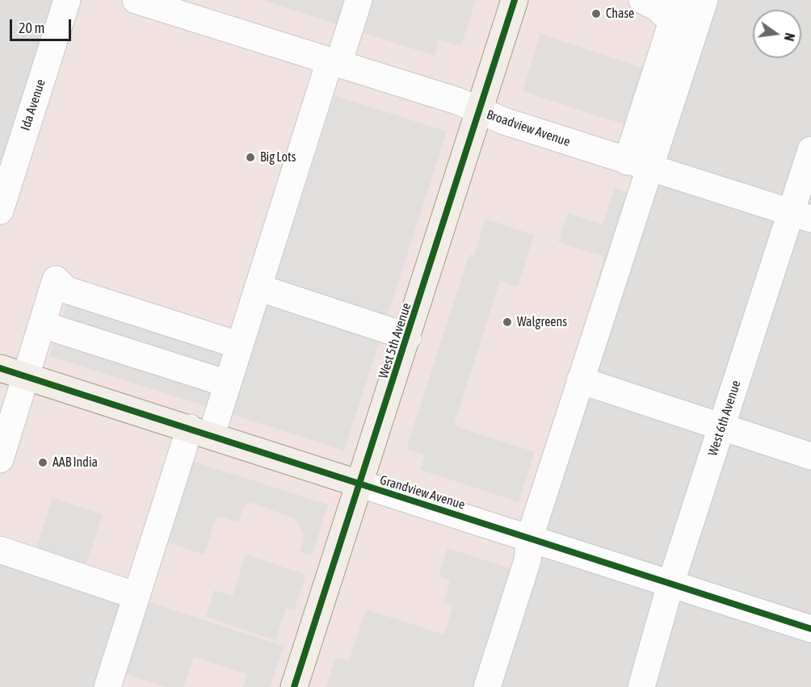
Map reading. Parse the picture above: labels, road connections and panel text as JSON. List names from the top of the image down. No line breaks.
{"streets":{"main road":["West 5th Avenue","Grandview Avenue"],"street":["Ida Avenue","Broadview Avenue","West 6th Avenue"]},"crossings":[["Broadview Avenue","West 5th Avenue"],["Broadview Avenue","West 6th Avenue"],["West 5th Avenue","Grandview Avenue"],["West 6th Avenue","Grandview Avenue"]],"places":["Chase","Big Lots","Walgreens","AAB India"],"scale_bar":"20 m","north":"right"}
